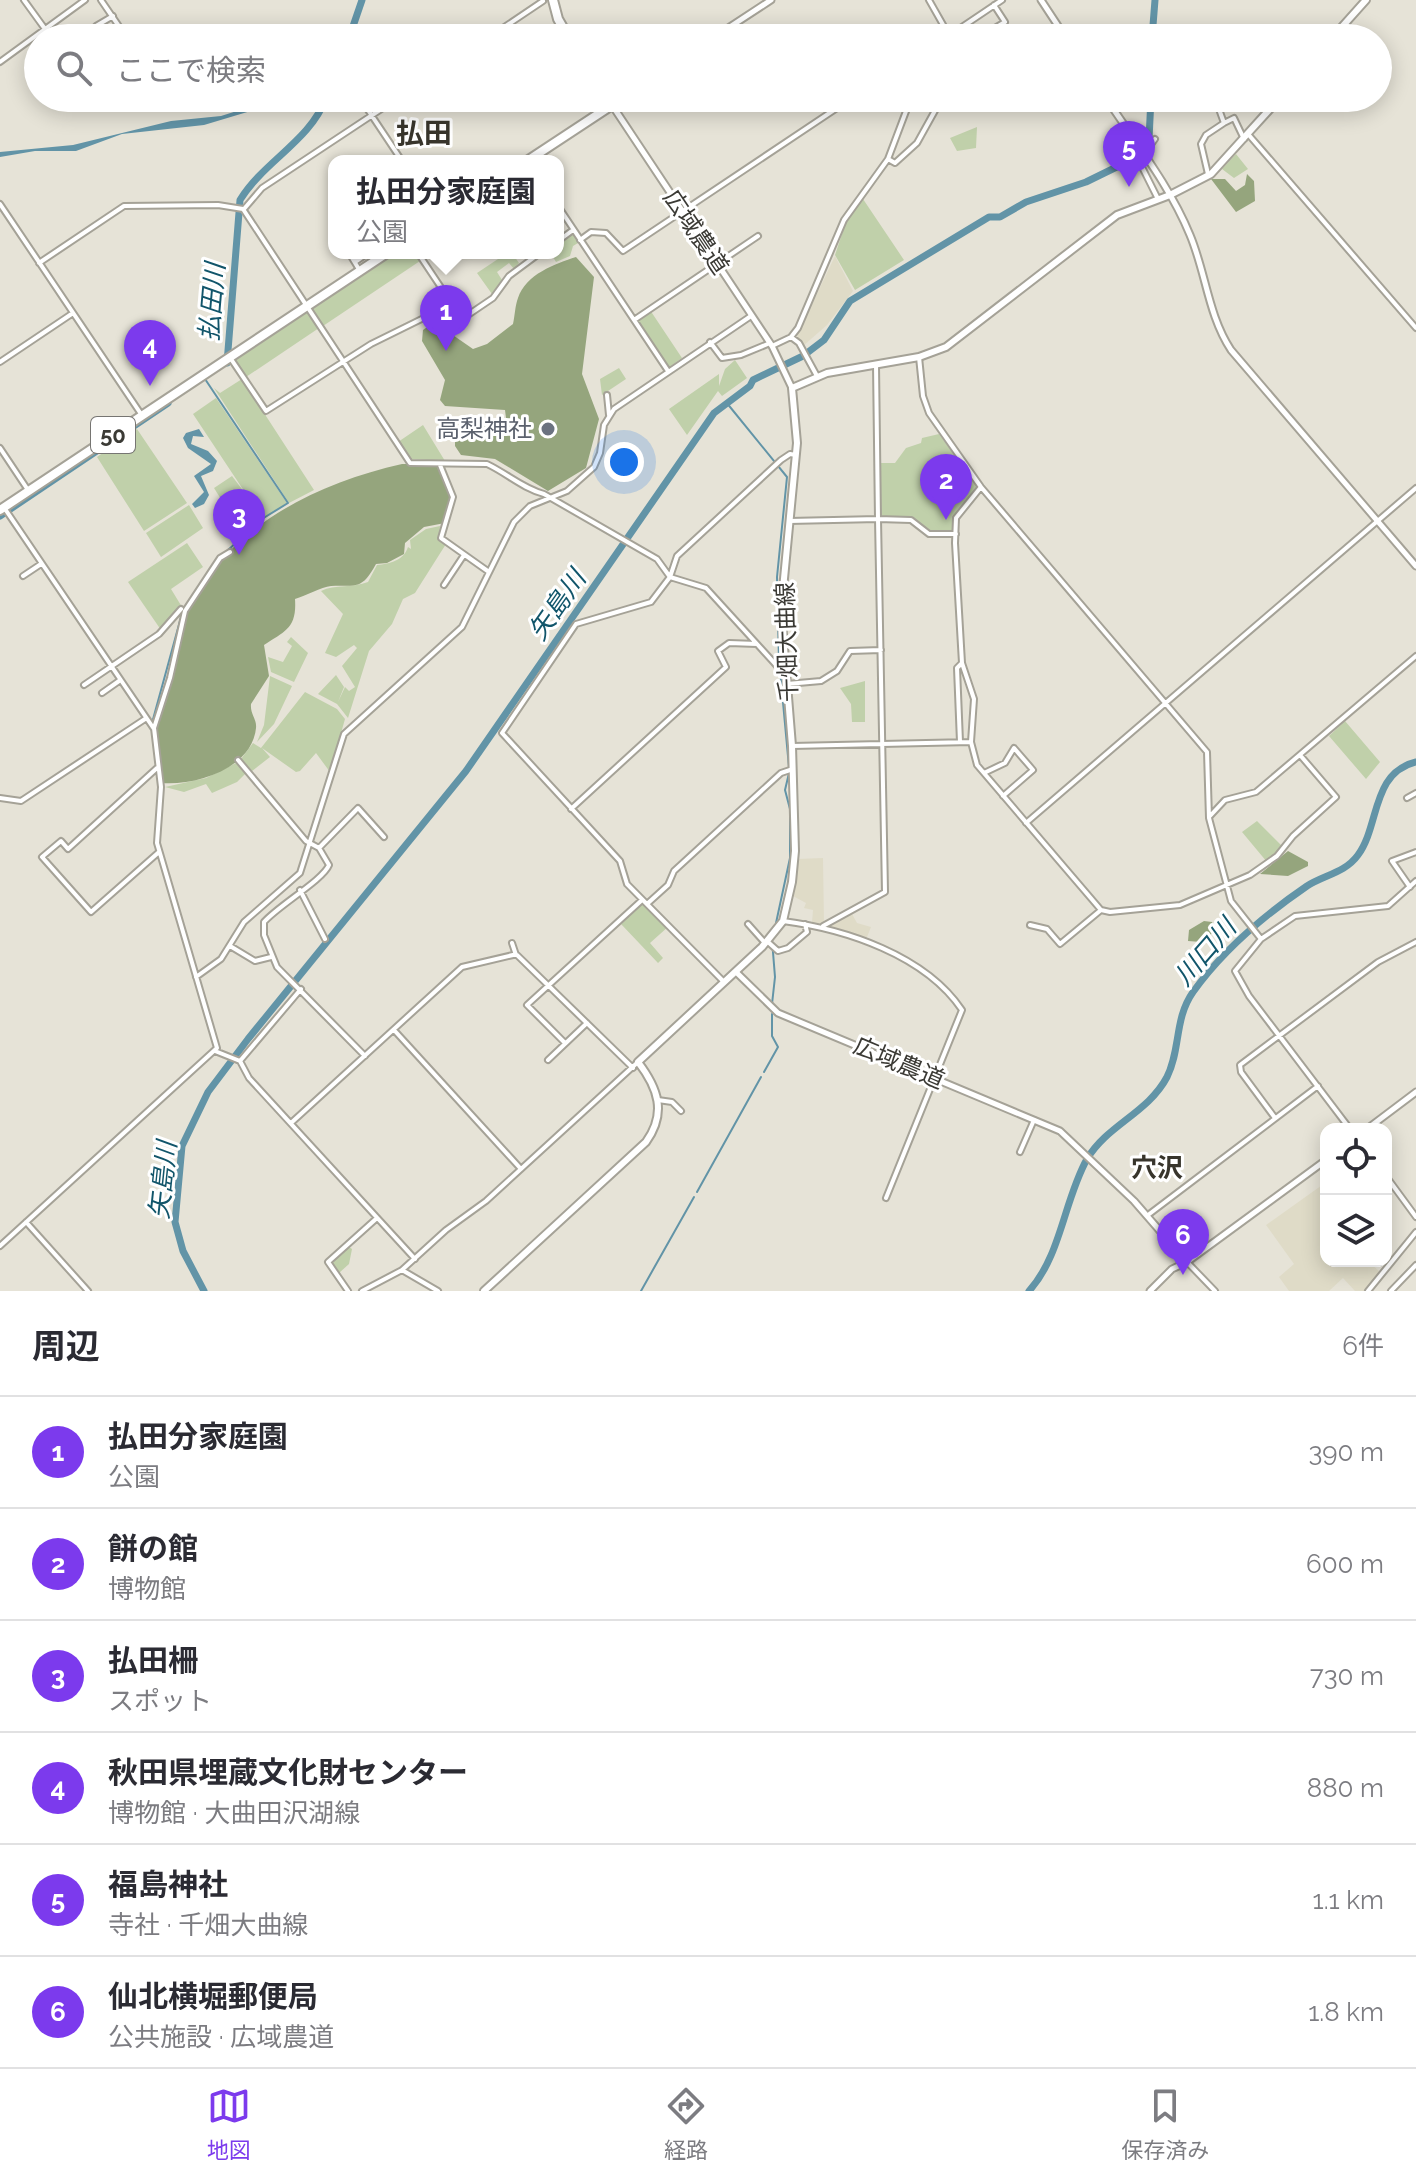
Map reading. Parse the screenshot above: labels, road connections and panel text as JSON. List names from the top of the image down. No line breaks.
{"streets":{"main road":["50","千畑大曲線"],"street":["広域農道"]},"crossings":[["広域農道","千畑大曲線"]],"districts":["払田","穴沢"],"water":["払田川","矢島川","川口川"],"places":["高梨神社"],"page":{"search":"ここで検索","pins":["5","1","4","2","3","6"],"popup":["払田分家庭園","公園"],"heading":["周辺","6件"],"list":[{"mark":"1","name":"払田分家庭園","note":"公園","value":"390 m"},{"mark":"2","name":"餅の館","note":"博物館","value":"600 m"},{"mark":"3","name":"払田柵","note":"スポット","value":"730 m"},{"mark":"4","name":"秋田県埋蔵文化財センター","note":"博物館 · 大曲田沢湖線","value":"880 m"},{"mark":"5","name":"福島神社","note":"寺社 · 千畑大曲線","value":"1.1 km"},{"mark":"6","name":"仙北横堀郵便局","note":"公共施設 · 広域農道","value":"1.8 km"}],"nav":["地図","経路","保存済み"]}}
